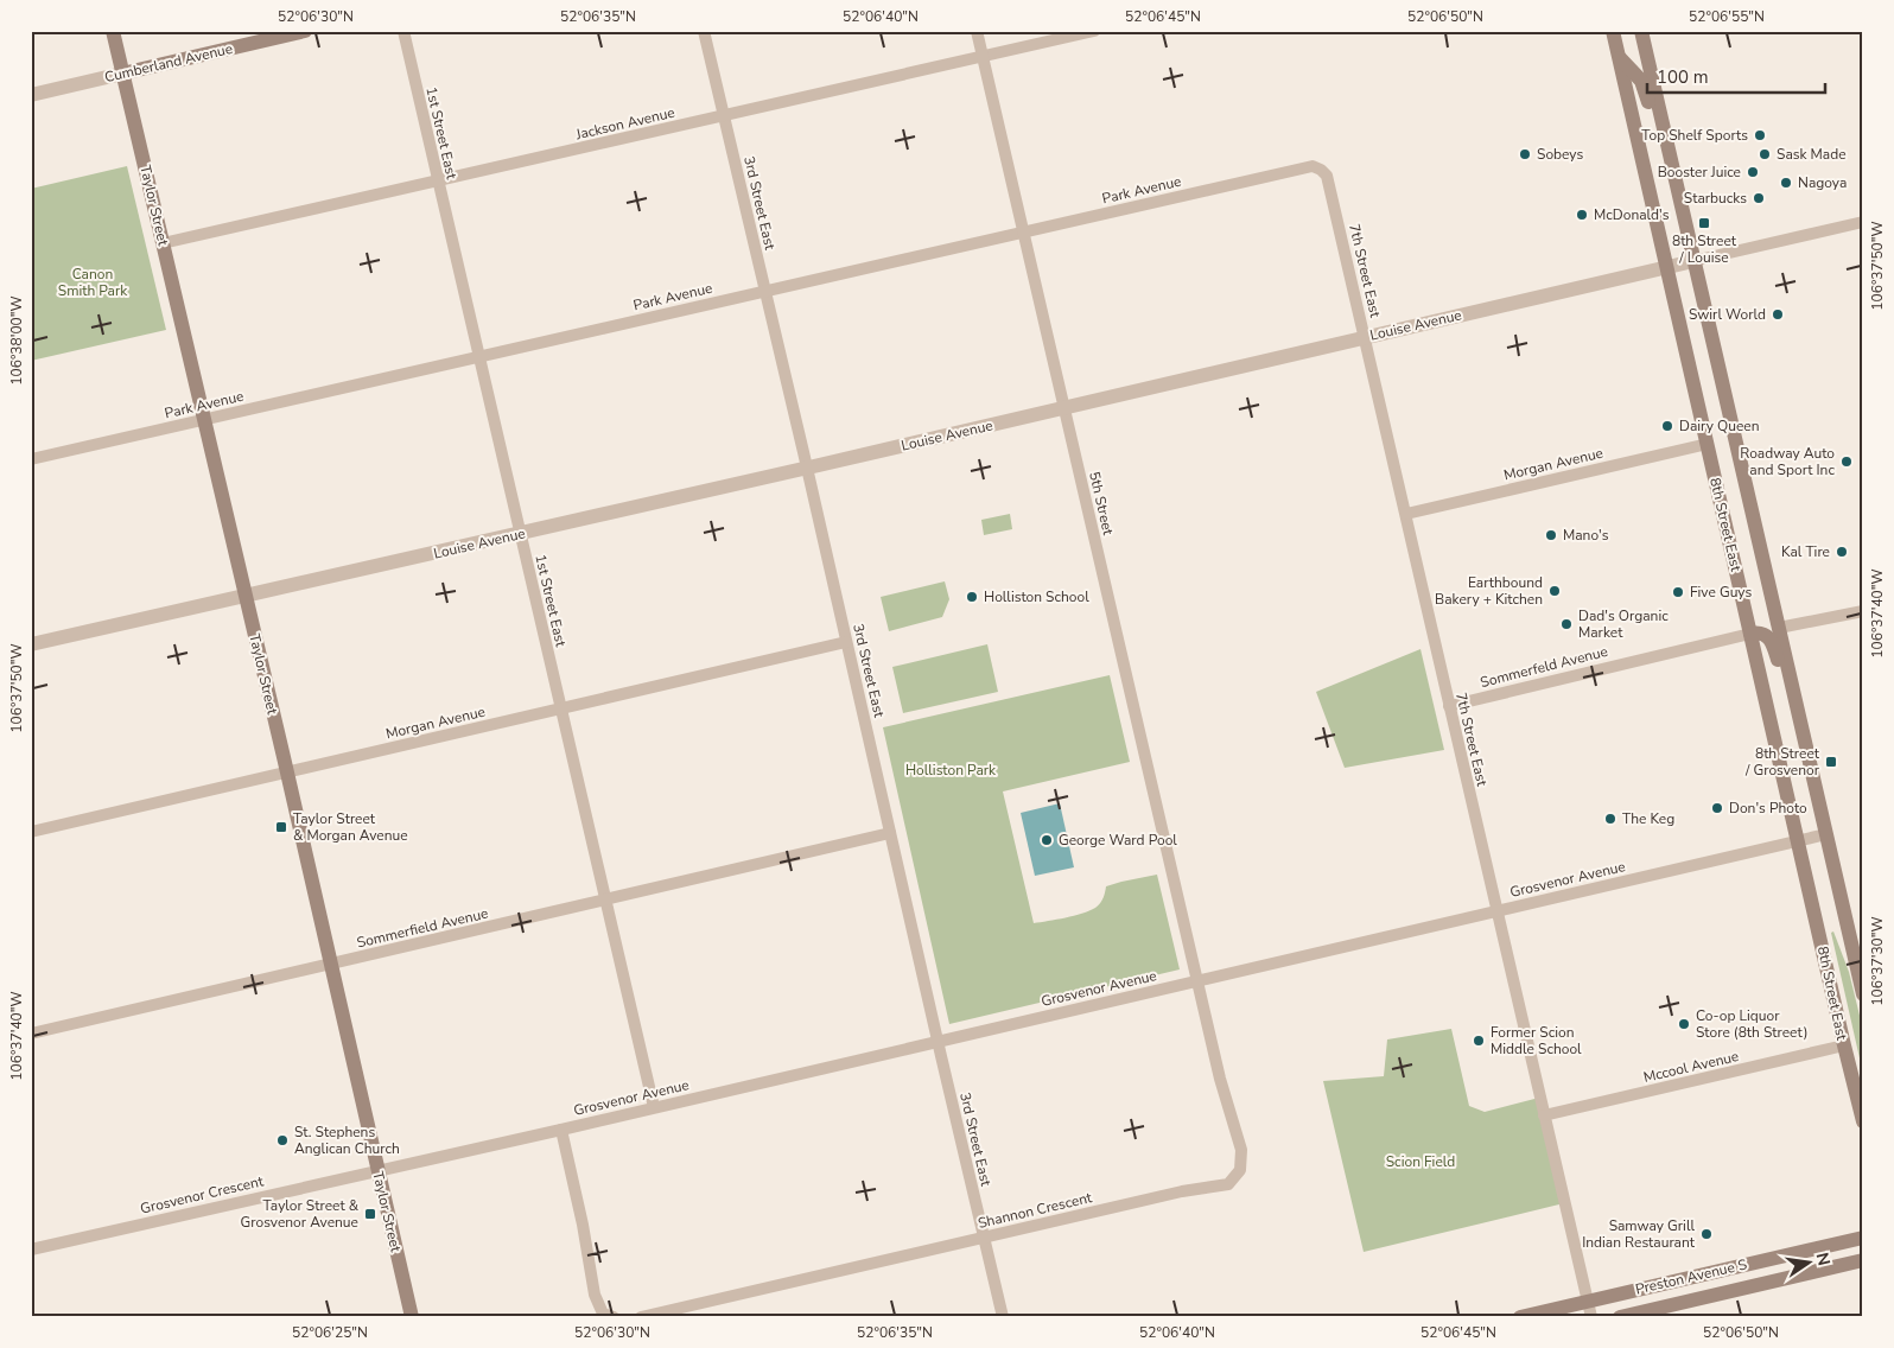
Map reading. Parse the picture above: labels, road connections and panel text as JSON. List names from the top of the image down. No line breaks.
{"streets":{"main road":["Cumberland Avenue","Taylor Street","8th Street East","Preston Avenue S"],"street":["Jackson Avenue","1st Street East","Park Avenue","3rd Street East","7th Street East","Louise Avenue","Morgan Avenue","5th Street","Sommerfeld Avenue","Grosvenor Avenue","Sommerfield Avenue","Mccool Avenue","Grosvenor Crescent","Shannon Crescent"]},"crossings":[["Cumberland Avenue","Taylor Street"],["Jackson Avenue","1st Street East"],["Jackson Avenue","3rd Street East"],["Jackson Avenue","Taylor Street"],["Jackson Avenue","5th Street"],["1st Street East","Park Avenue"],["1st Street East","Louise Avenue"],["1st Street East","Morgan Avenue"],["1st Street East","Grosvenor Avenue"],["1st Street East","Sommerfield Avenue"],["Park Avenue","3rd Street East"],["Park Avenue","Taylor Street"],["Park Avenue","7th Street East"],["Park Avenue","5th Street"],["3rd Street East","Louise Avenue"],["3rd Street East","Morgan Avenue"],["3rd Street East","Grosvenor Avenue"],["3rd Street East","Sommerfield Avenue"],["3rd Street East","Shannon Crescent"],["Taylor Street","Louise Avenue"],["Taylor Street","Morgan Avenue"],["Taylor Street","Grosvenor Avenue"],["Taylor Street","Sommerfield Avenue"],["Taylor Street","Grosvenor Crescent"],["7th Street East","Louise Avenue"],["7th Street East","Morgan Avenue"],["7th Street East","Sommerfeld Avenue"],["7th Street East","Grosvenor Avenue"],["7th Street East","Mccool Avenue"],["7th Street East","Preston Avenue S"],["Louise Avenue","5th Street"],["Louise Avenue","8th Street East"],["Morgan Avenue","8th Street East"],["5th Street","Grosvenor Avenue"],["5th Street","Shannon Crescent"],["8th Street East","Sommerfeld Avenue"],["8th Street East","Grosvenor Avenue"],["8th Street East","Mccool Avenue"],["Grosvenor Avenue","Grosvenor Crescent"],["Grosvenor Avenue","Shannon Crescent"]],"parks":["Canon Smith Park","Holliston Park","Scion Field"],"places":{"other":["Top Shelf Sports","Sobeys","Sask Made","Booster Juice","Nagoya","Starbucks","McDonald's","Swirl World","Dairy Queen","Roadway Auto and Sport Inc","Mano's","Kal Tire","Earthbound Bakery + Kitchen","Five Guys","Holliston School","Dad's Organic Market","Don's Photo","The Keg","George Ward Pool","Co-op Liquor Store (8th Street)","Former Scion Middle School","St. Stephens Anglican Church","Samway Grill Indian Restaurant"],"transit":["8th Street / Louise","8th Street / Grosvenor","Taylor Street & Morgan Avenue","Taylor Street & Grosvenor Avenue"]},"scale_bar":"100 m","north":"right","coordinates":["52°06'30\"N","52°06'35\"N","52°06'40\"N","52°06'45\"N","52°06'50\"N","52°06'55\"N","106°37'50\"W","106°38'00\"W","106°37'40\"W","106°37'30\"W","52°06'25\"N"]}
